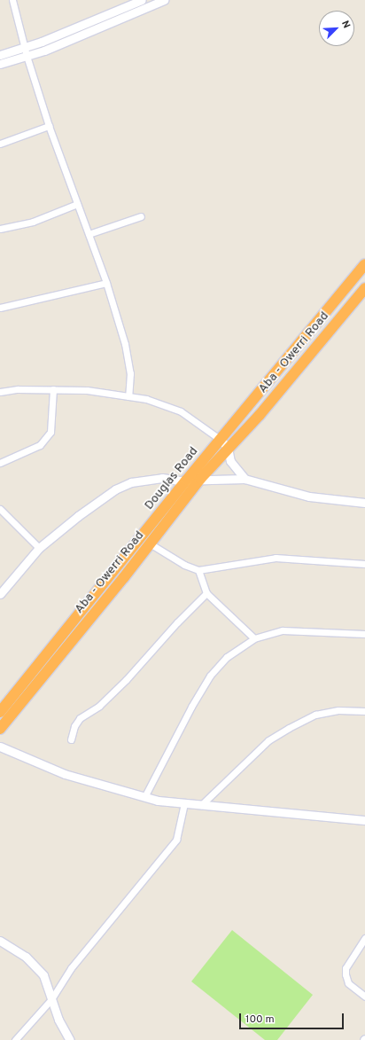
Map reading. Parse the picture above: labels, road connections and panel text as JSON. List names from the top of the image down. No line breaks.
{"streets":{"highway":["Aba - Owerri Road","Douglas Road"]},"crossings":[["Aba - Owerri Road","Douglas Road"]],"scale_bar":"100 m","north":"top right"}
